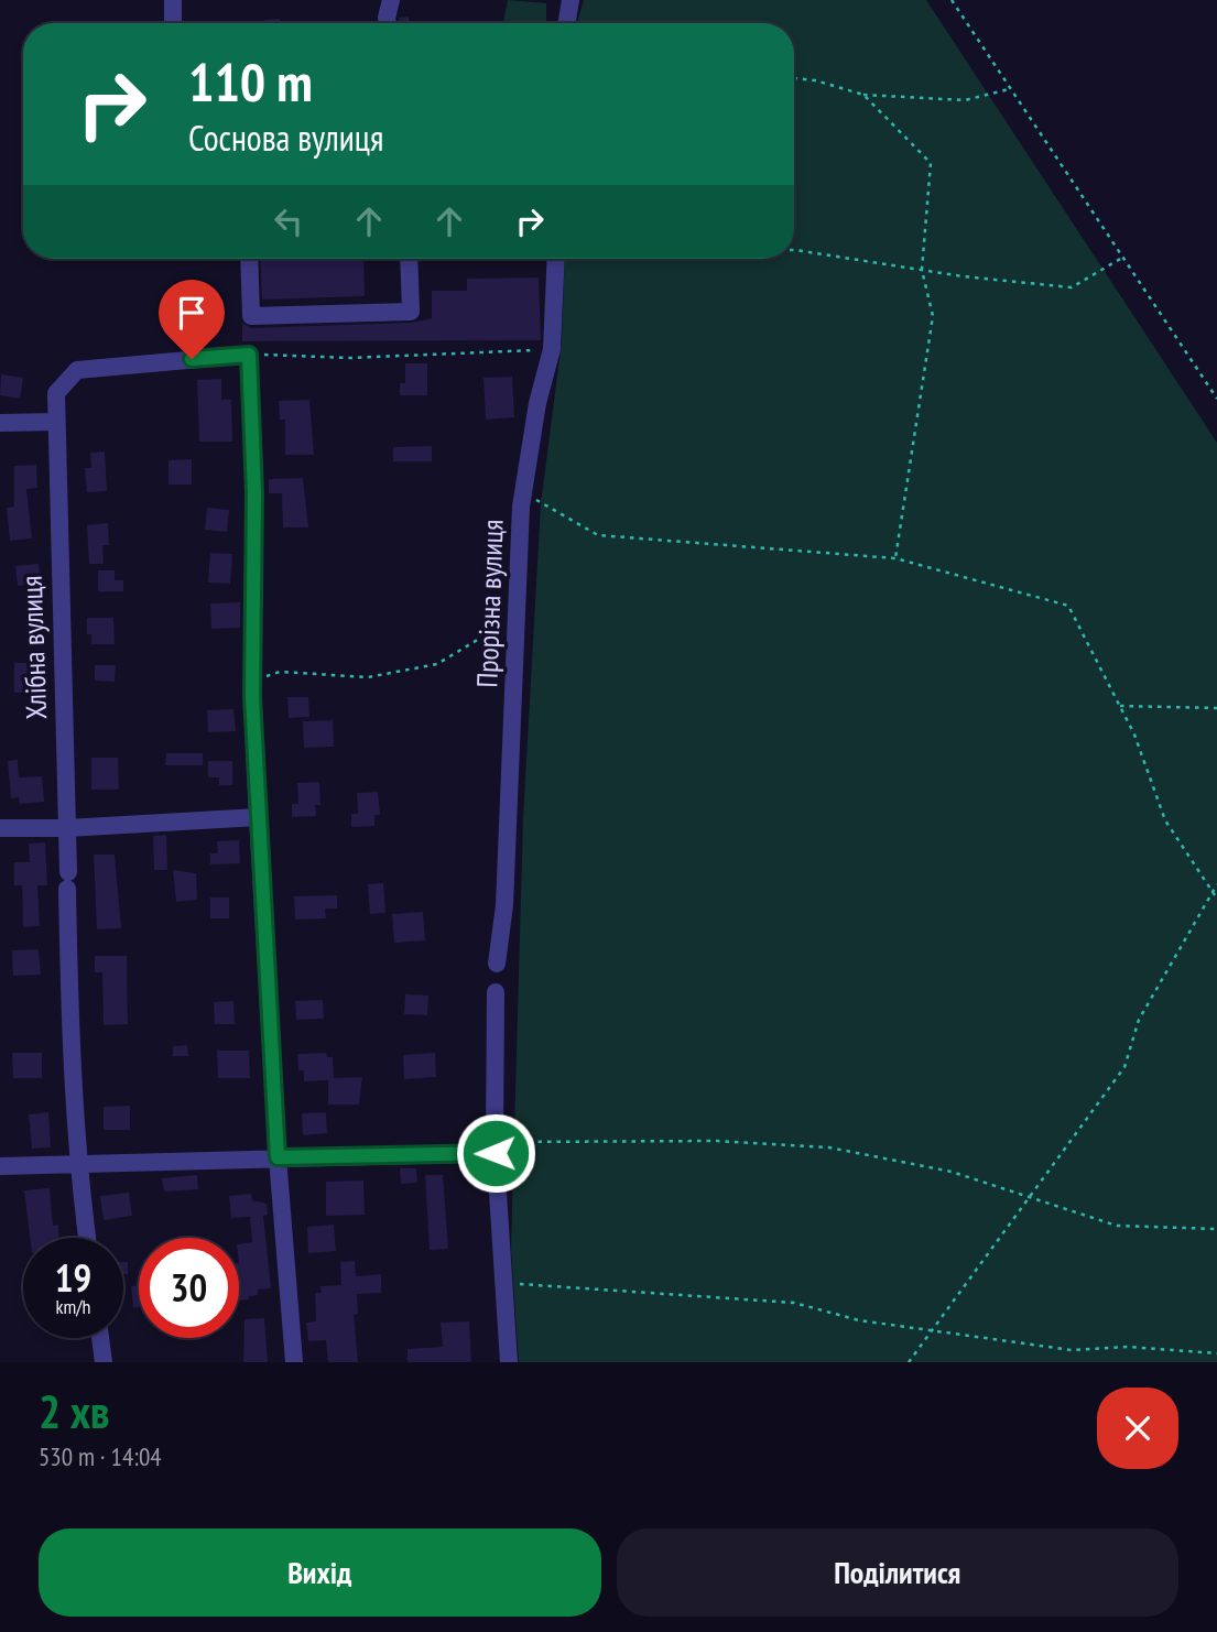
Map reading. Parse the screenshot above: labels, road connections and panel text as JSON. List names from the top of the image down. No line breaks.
{"streets":{"street":["Прорізна вулиця","Хлібна вулиця"]},"page":{"turn":["110 m","Соснова вулиця"],"speed":"19 km/h","limit":"30","heading":["2 хв","530 m · 14:04"],"buttons":["Вихід","Поділитися"]}}
